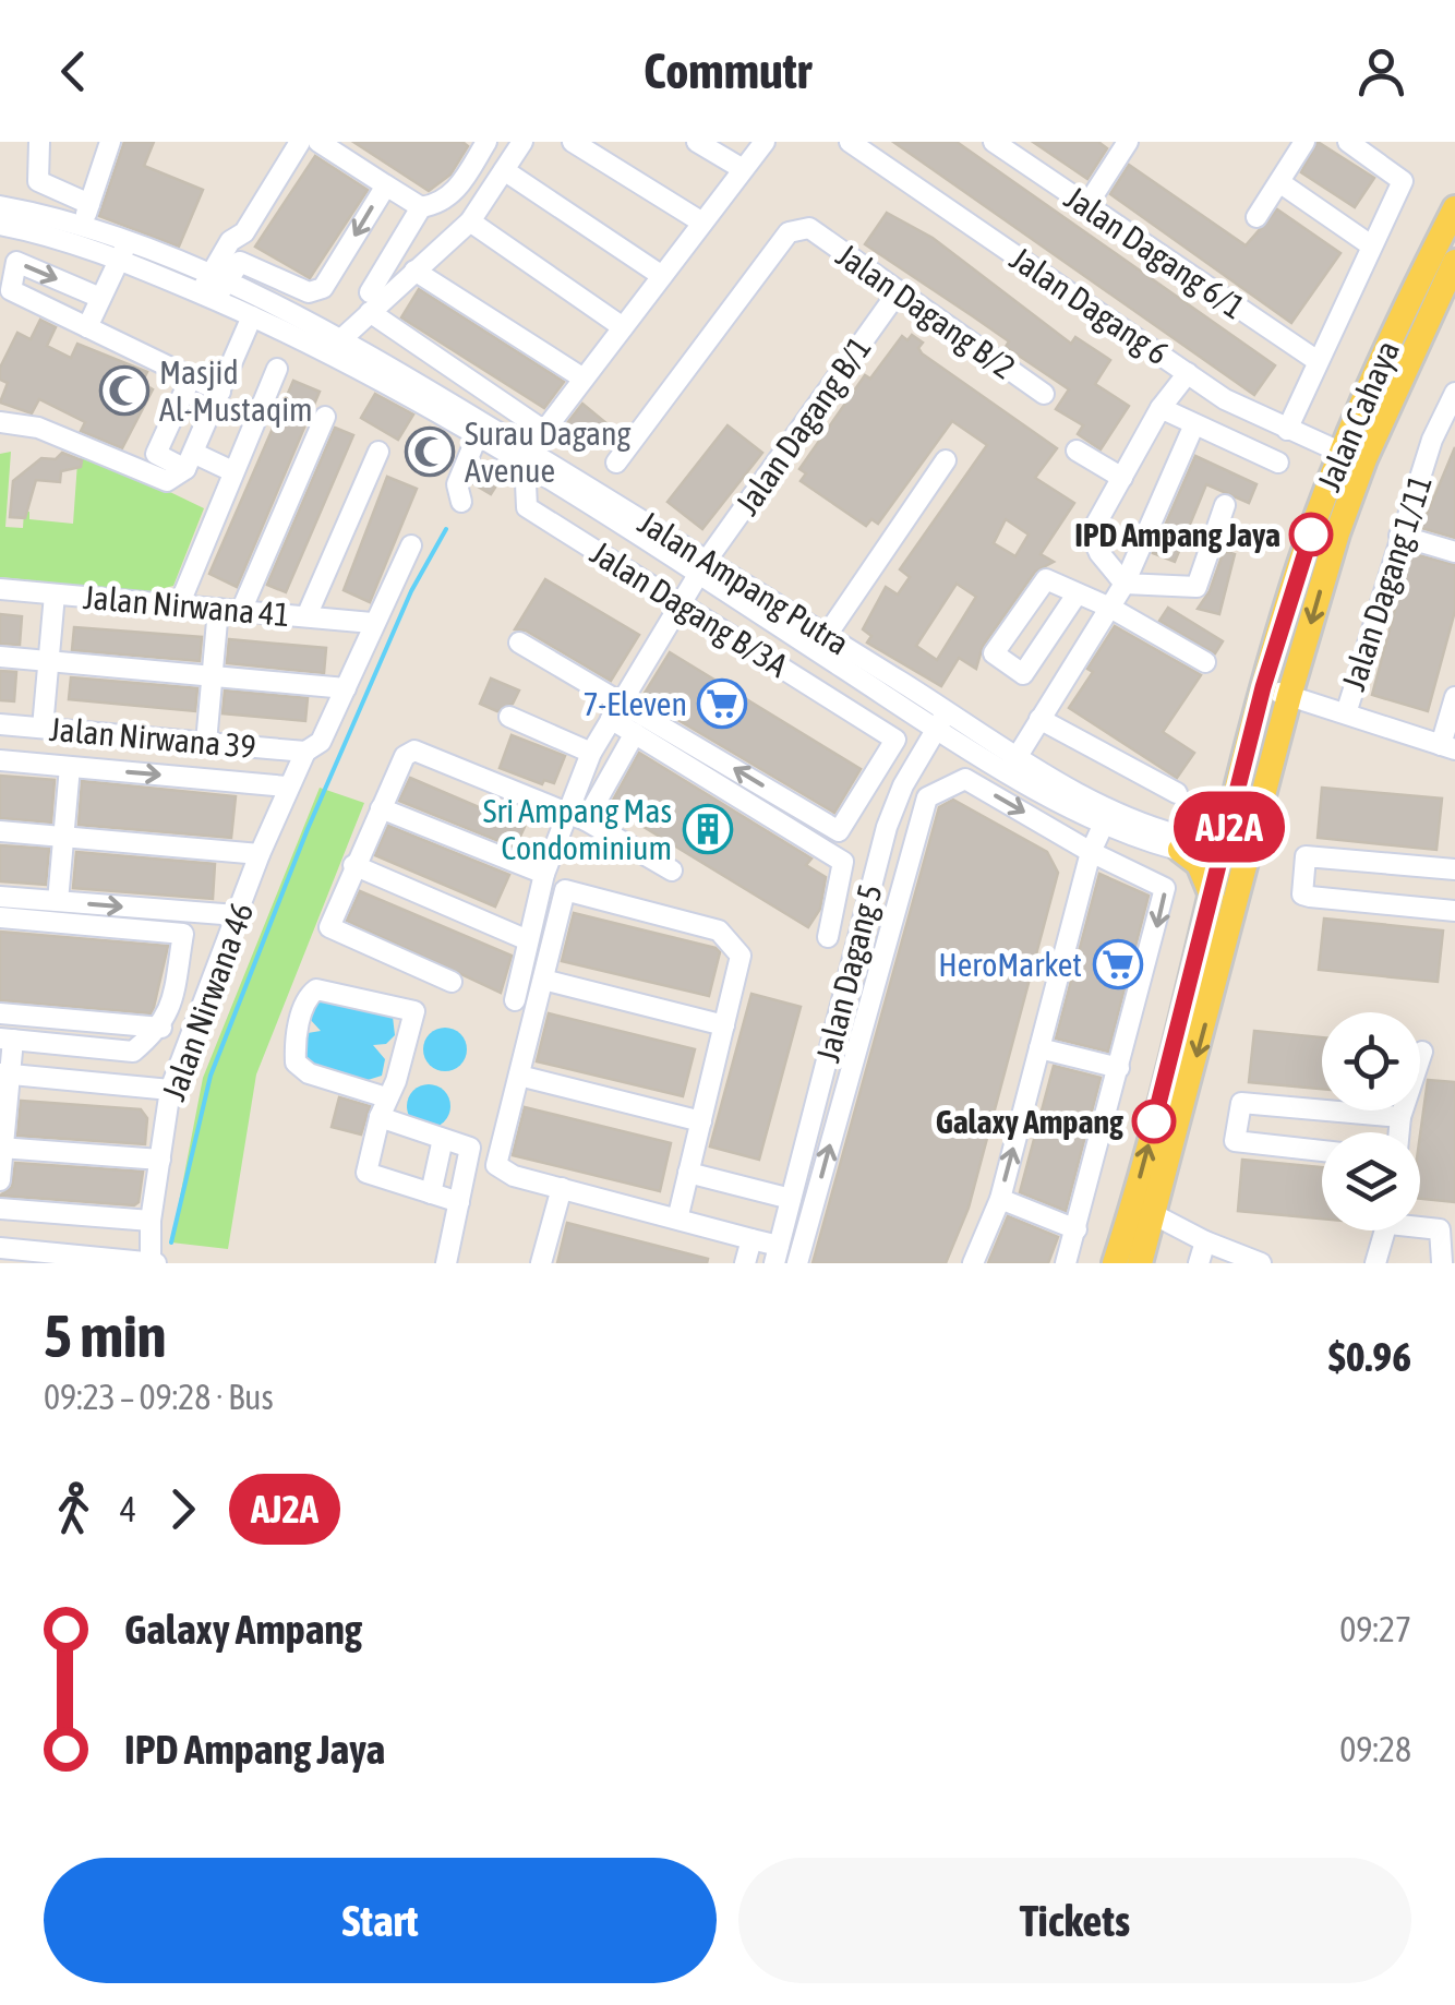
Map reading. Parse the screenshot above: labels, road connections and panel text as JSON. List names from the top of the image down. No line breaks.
{"streets":{"main road":["Jalan Cahaya"],"street":["Jalan Dagang 6/1","Jalan Dagang 6","Jalan Dagang B/2","Jalan Dagang B/1","Jalan Ampang Putra","Jalan Dagang 1/11","Jalan Nirwana 41","Jalan Dagang B/3A","Jalan Nirwana 39","Jalan Dagang 5","Jalan Nirwana 46"]},"crossings":[["Jalan Dagang 6","Jalan Cahaya"],["Jalan Dagang B/2","Jalan Dagang B/1"],["Jalan Cahaya","Jalan Ampang Putra"],["Jalan Dagang B/1","Jalan Ampang Putra"],["Jalan Dagang B/1","Jalan Dagang B/3A"],["Jalan Ampang Putra","Jalan Dagang B/3A"],["Jalan Ampang Putra","Jalan Dagang 5"],["Jalan Nirwana 41","Jalan Nirwana 46"],["Jalan Nirwana 39","Jalan Nirwana 46"]],"places":{"mosque":["Masjid Al-Mustaqim","Surau Dagang Avenue"],"other":["IPD Ampang Jaya","Galaxy Ampang"],"supermarket":["7-Eleven","HeroMarket"],"building":["Sri Ampang Mas Condominium"]},"lines":["bus line AJ2A"],"page":{"header":"Commutr","on_map":"AJ2A","heading":["5 min","09:23 – 09:28 · Bus","$0.96"],"legs":["4","AJ2A"],"list":[{"name":"Galaxy Ampang","value":"09:27"},{"name":"IPD Ampang Jaya","value":"09:28"}],"buttons":["Start","Tickets"]}}
